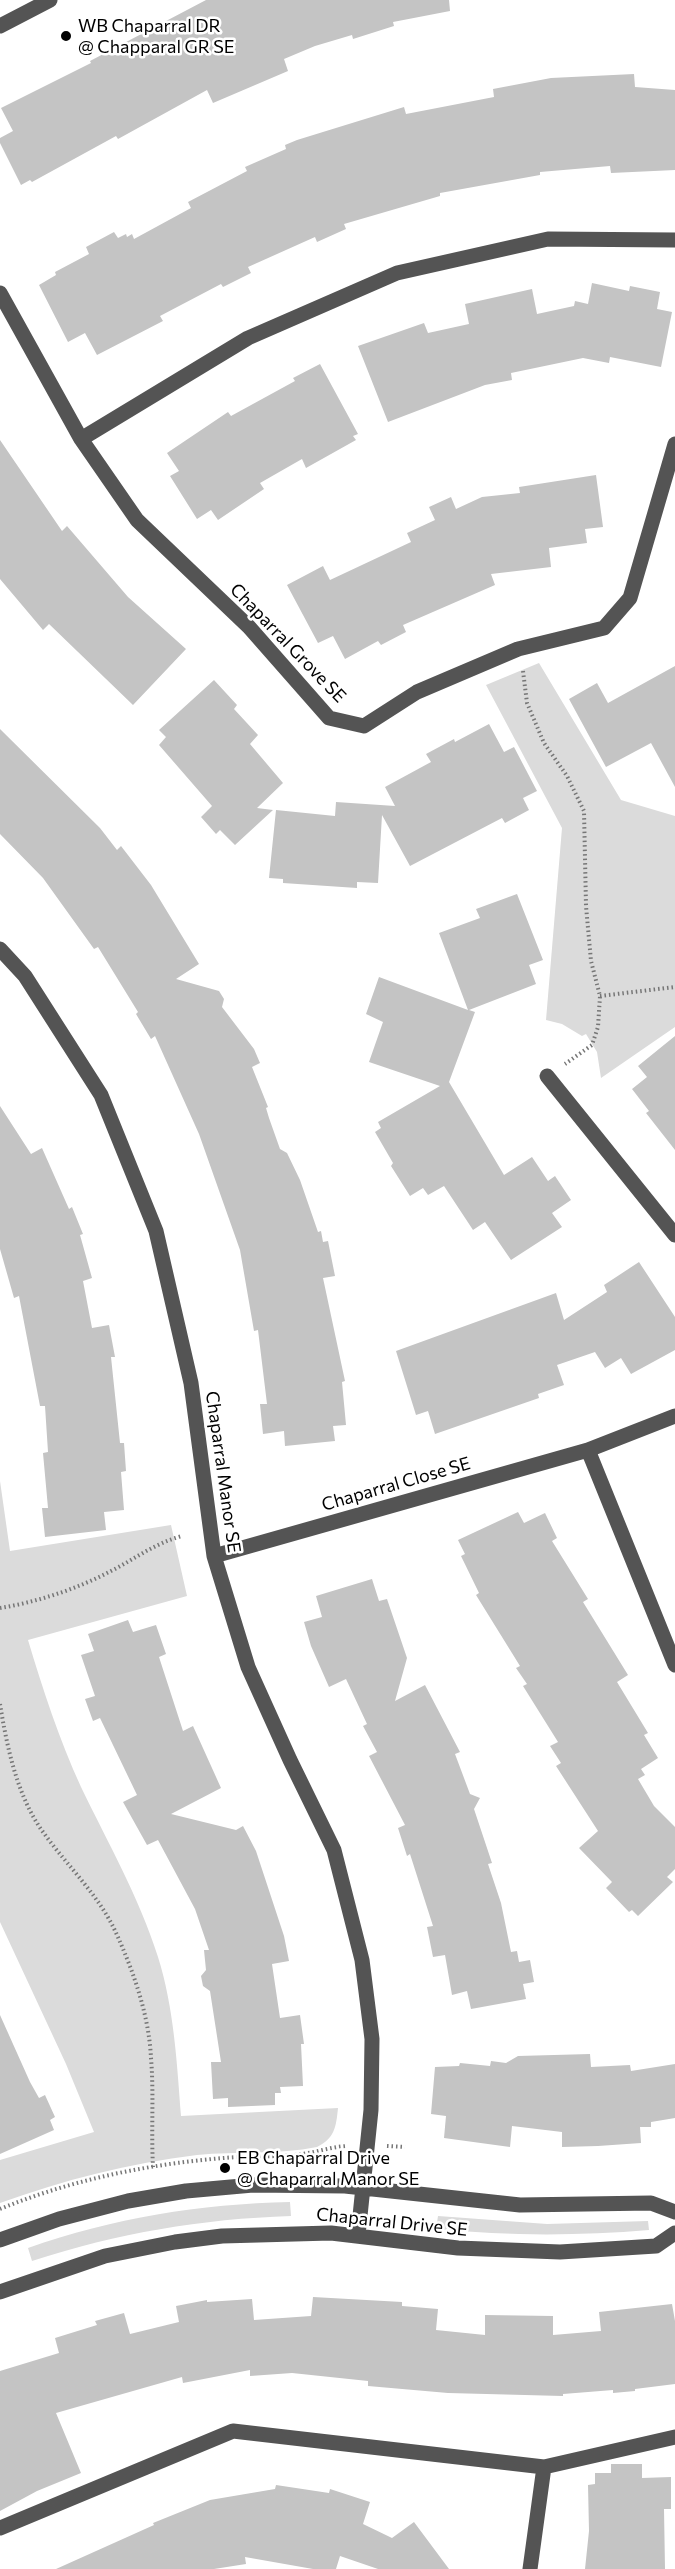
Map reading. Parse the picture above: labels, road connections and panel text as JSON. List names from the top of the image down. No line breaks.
{"streets":{"street":["Chaparral Grove SE","Chaparral Manor SE","Chaparral Close SE","Chaparral Drive SE"]},"crossings":[["Chaparral Manor SE","Chaparral Close SE"],["Chaparral Manor SE","Chaparral Drive SE"]],"places":["WB Chaparral DR @ Chapparal GR SE","EB Chaparral Drive @ Chaparral Manor SE"]}
